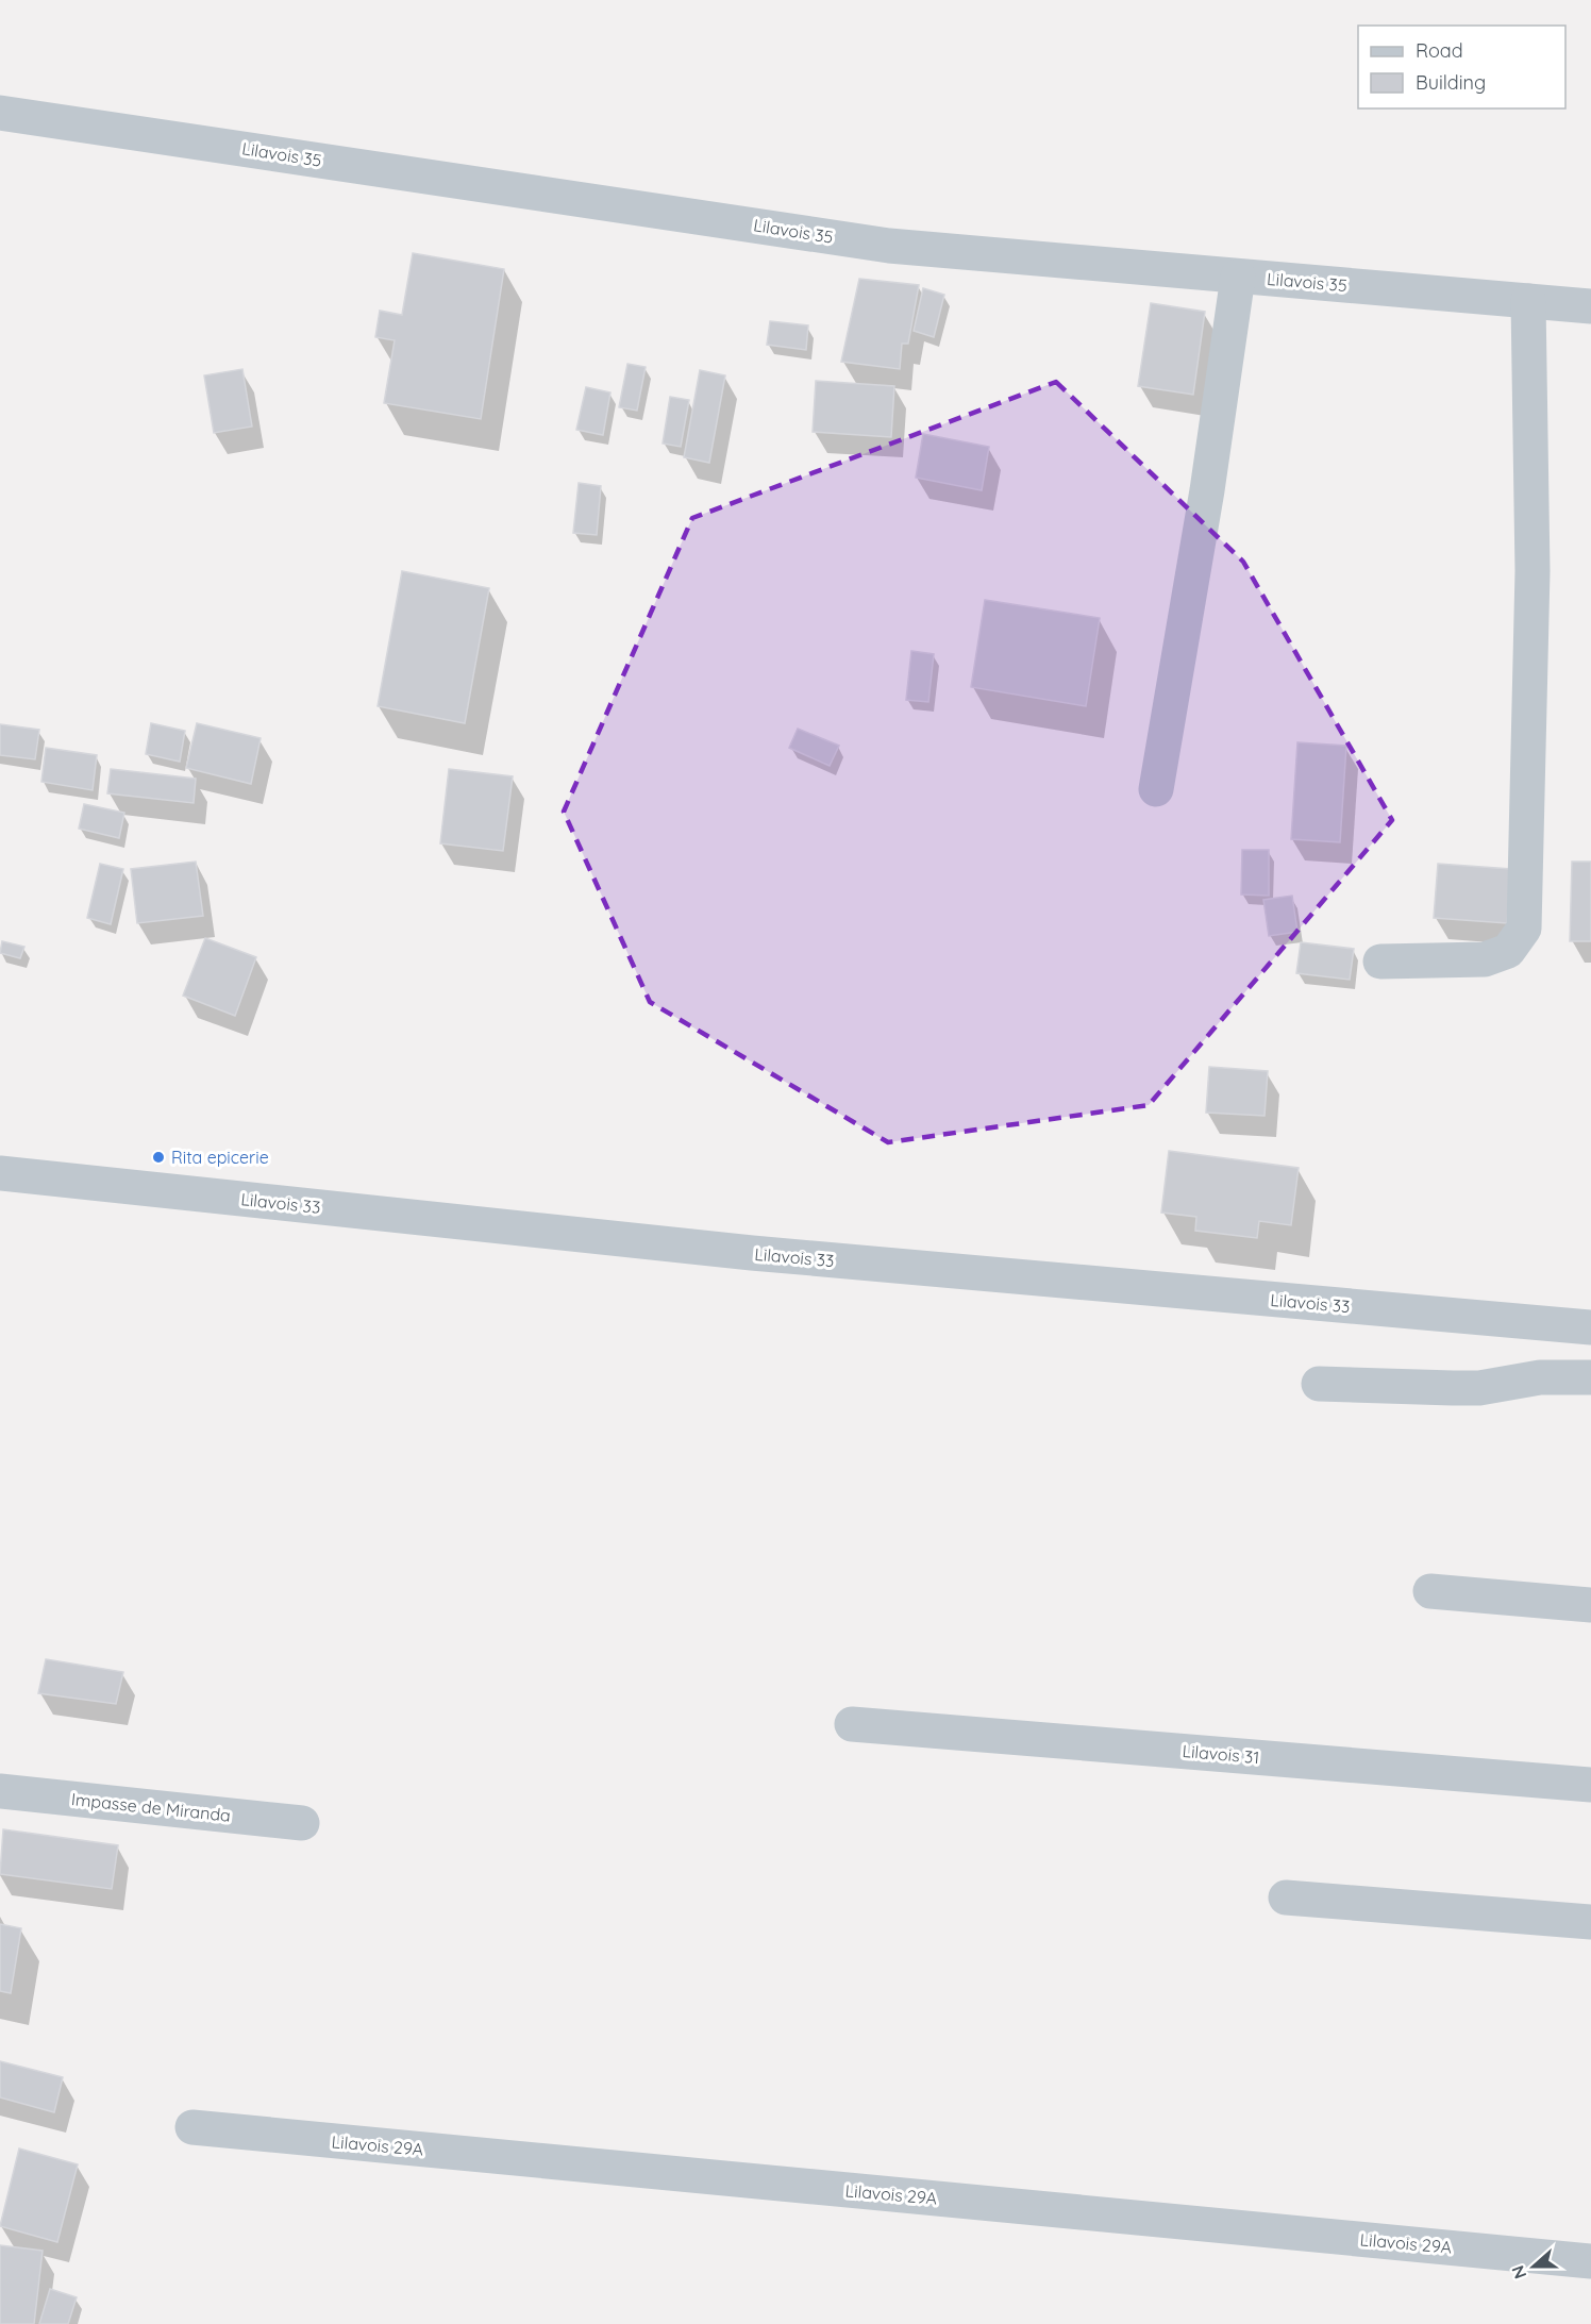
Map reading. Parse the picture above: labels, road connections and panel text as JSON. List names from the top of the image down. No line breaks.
{"streets":{"street":["Lilavois 35","Lilavois 33","Lilavois 31","Impasse de Miranda","Lilavois 29A"]},"places":["Rita epicerie"],"legend":["Road","Building"],"north":"left"}
